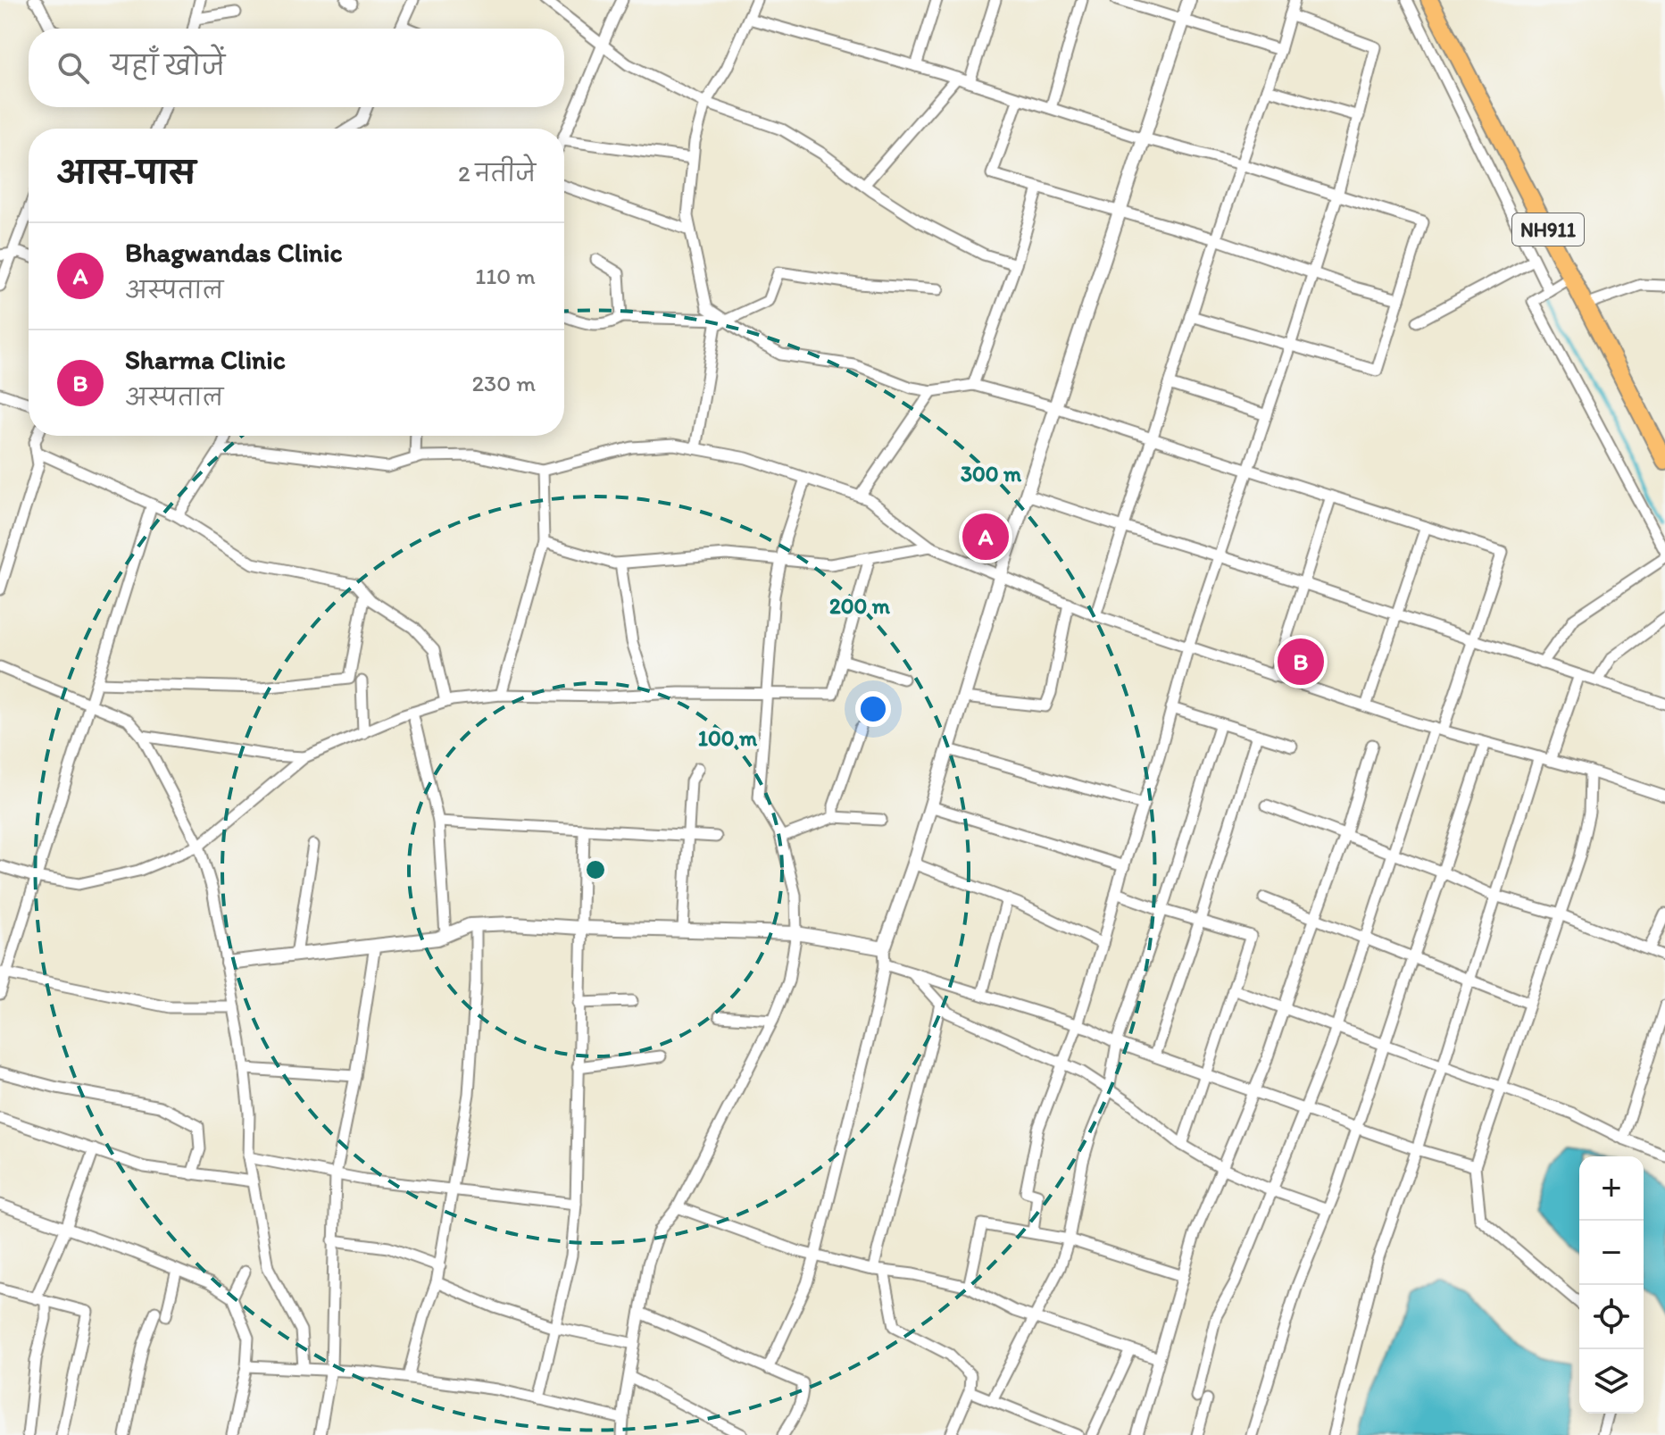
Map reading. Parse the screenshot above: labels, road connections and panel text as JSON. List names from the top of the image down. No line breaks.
{"streets":{"highway":["NH911"]},"page":{"search":"यहाँ खोजें","heading":["आस-पास","2 नतीजे"],"list":[{"mark":"A","name":"Bhagwandas Clinic","note":"अस्पताल","value":"110 m"},{"mark":"B","name":"Sharma Clinic","note":"अस्पताल","value":"230 m"}],"pins":["A","B"],"map_buttons":["+","−"]},"rings":["300 m","200 m","100 m"]}
